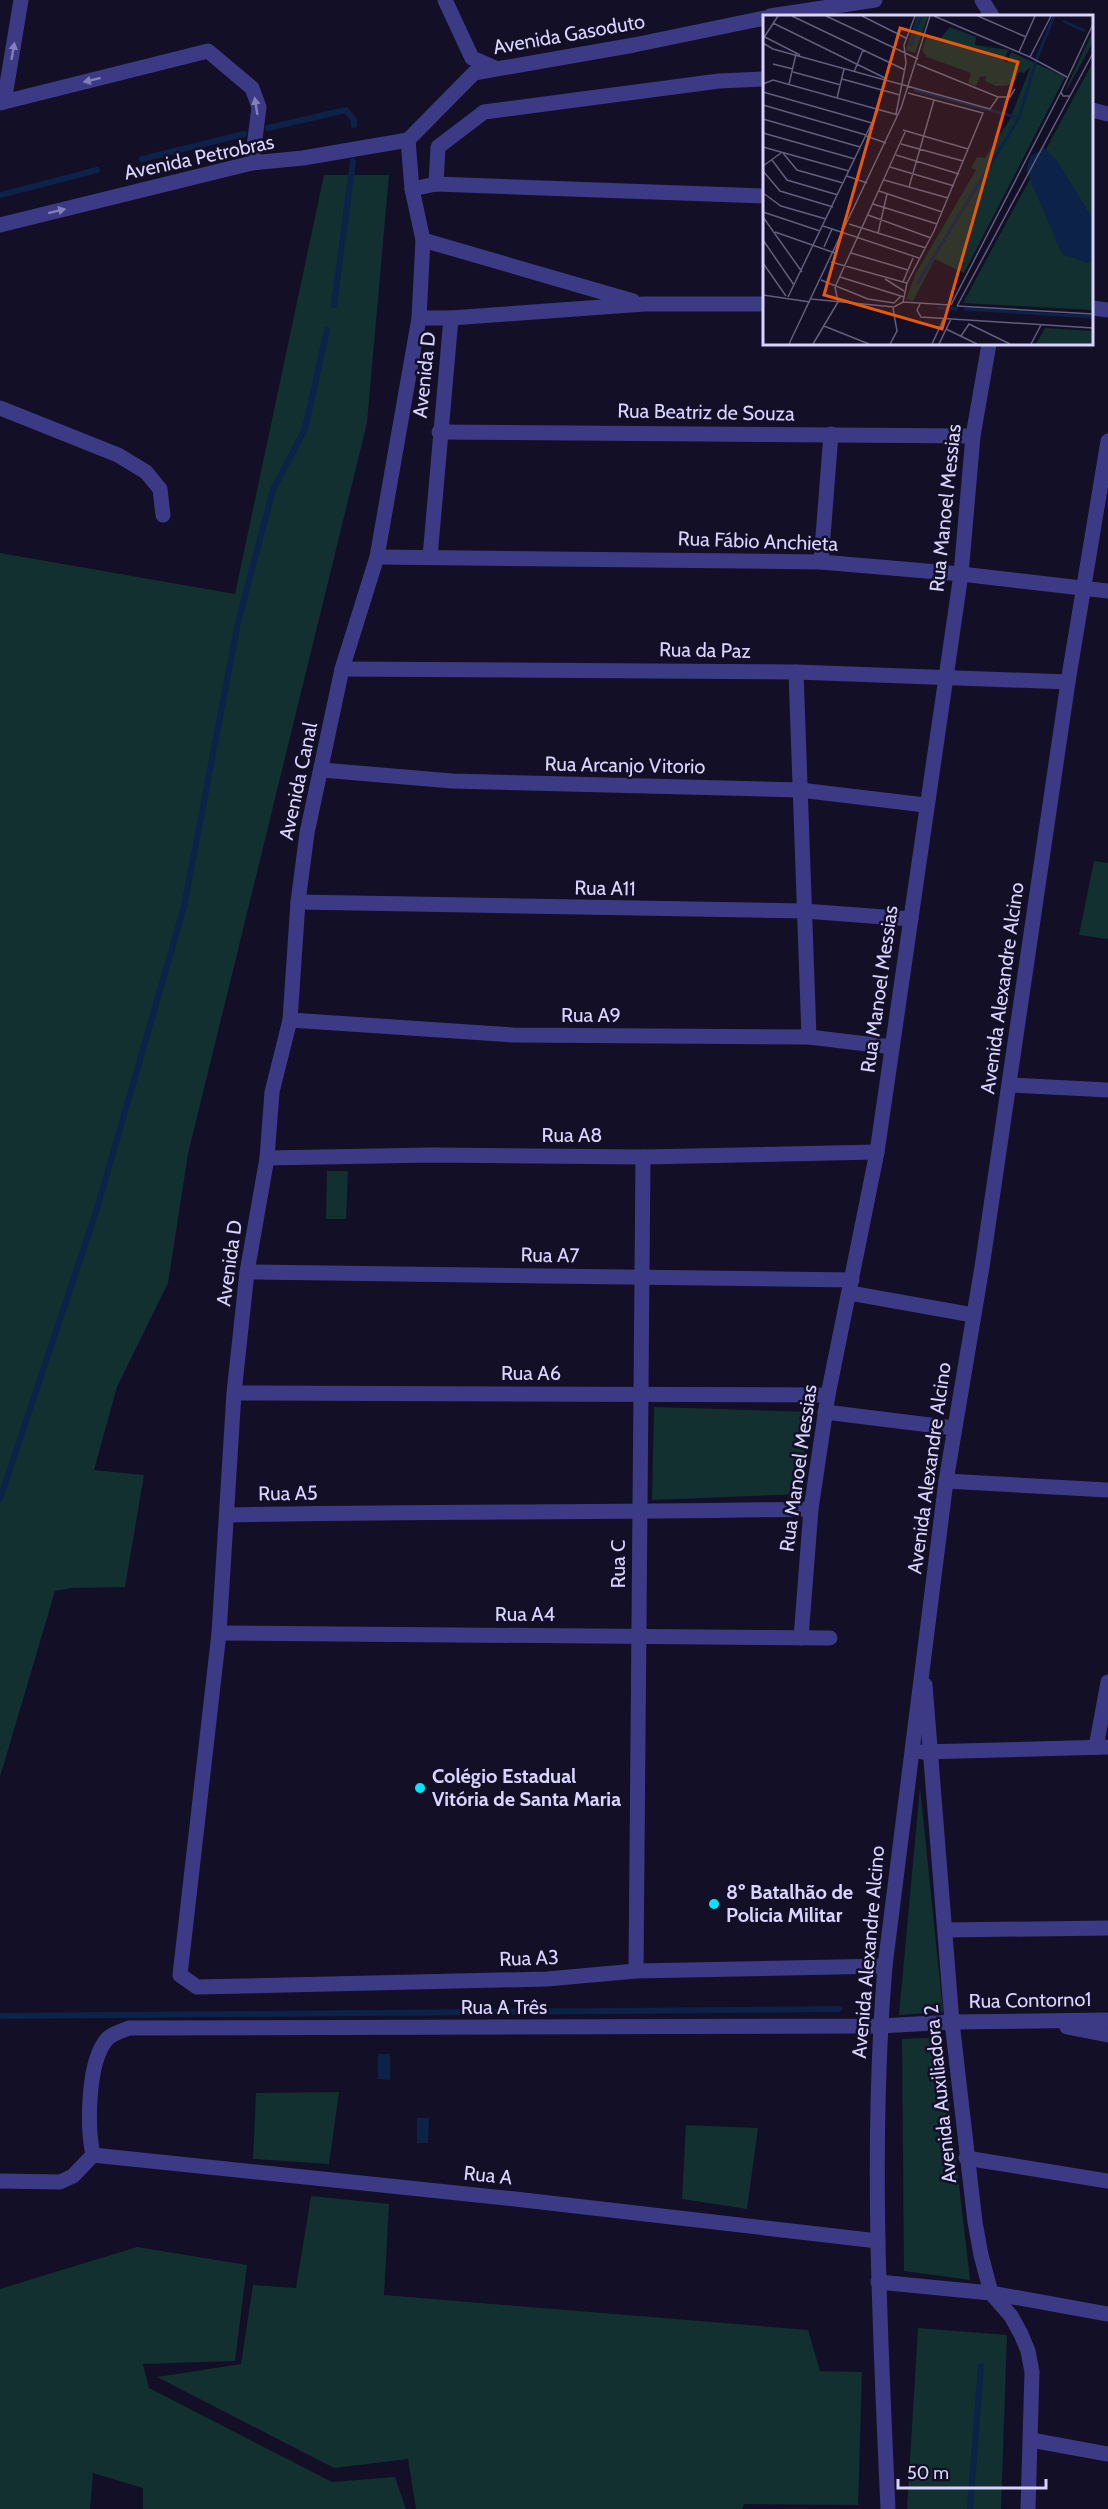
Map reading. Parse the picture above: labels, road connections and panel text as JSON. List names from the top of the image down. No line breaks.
{"streets":{"street":["Avenida Gasoduto","Avenida Petrobras","Avenida D","Rua Beatriz de Souza","Rua Manoel Messias","Rua Fábio Anchieta","Rua da Paz","Rua Arcanjo Vitorio","Avenida Canal","Rua A11","Avenida Alexandre Alcino","Rua A9","Rua A8","Rua A7","Rua A6","Rua A5","Rua C","Rua A4","Rua A3","Rua Contorno1","Rua A Três","Avenida Auxiliadora 2","Rua A"]},"crossings":[["Avenida Gasoduto","Avenida Petrobras"],["Avenida Gasoduto","Avenida D"],["Avenida Petrobras","Avenida D"],["Avenida D","Rua Beatriz de Souza"],["Avenida D","Rua Fábio Anchieta"],["Avenida D","Avenida Canal"],["Avenida D","Rua A9"],["Avenida D","Rua A8"],["Avenida D","Rua A7"],["Avenida D","Rua A6"],["Avenida D","Rua A5"],["Rua Beatriz de Souza","Rua Manoel Messias"],["Rua Manoel Messias","Rua Fábio Anchieta"],["Rua Manoel Messias","Rua da Paz"],["Rua Manoel Messias","Rua Arcanjo Vitorio"],["Rua Manoel Messias","Rua A11"],["Rua Manoel Messias","Rua A9"],["Rua Manoel Messias","Rua A8"],["Rua Manoel Messias","Rua A7"],["Rua Manoel Messias","Rua A6"],["Rua Manoel Messias","Rua A5"],["Rua Manoel Messias","Rua A4"],["Rua Fábio Anchieta","Avenida Alexandre Alcino"],["Rua da Paz","Avenida Canal"],["Rua da Paz","Avenida Alexandre Alcino"],["Rua Arcanjo Vitorio","Avenida Canal"],["Avenida Canal","Rua A11"],["Avenida Canal","Rua A9"],["Avenida Alexandre Alcino","Rua A7"],["Avenida Alexandre Alcino","Rua A3"],["Avenida Alexandre Alcino","Rua Contorno1"],["Avenida Alexandre Alcino","Rua A Três"],["Avenida Alexandre Alcino","Avenida Auxiliadora 2"],["Avenida Alexandre Alcino","Rua A"],["Rua A8","Rua C"],["Rua A7","Rua C"],["Rua A6","Rua C"],["Rua A5","Rua C"],["Rua C","Rua A4"],["Rua C","Rua A3"],["Rua A4","Rua A3"],["Rua Contorno1","Rua A Três"],["Rua Contorno1","Avenida Auxiliadora 2"],["Rua A Três","Rua A"]],"one_way":["Avenida Petrobras"],"places":["Colégio Estadual Vitória de Santa Maria","8º Batalhão de Policia Militar"],"scale_bar":"50 m"}
